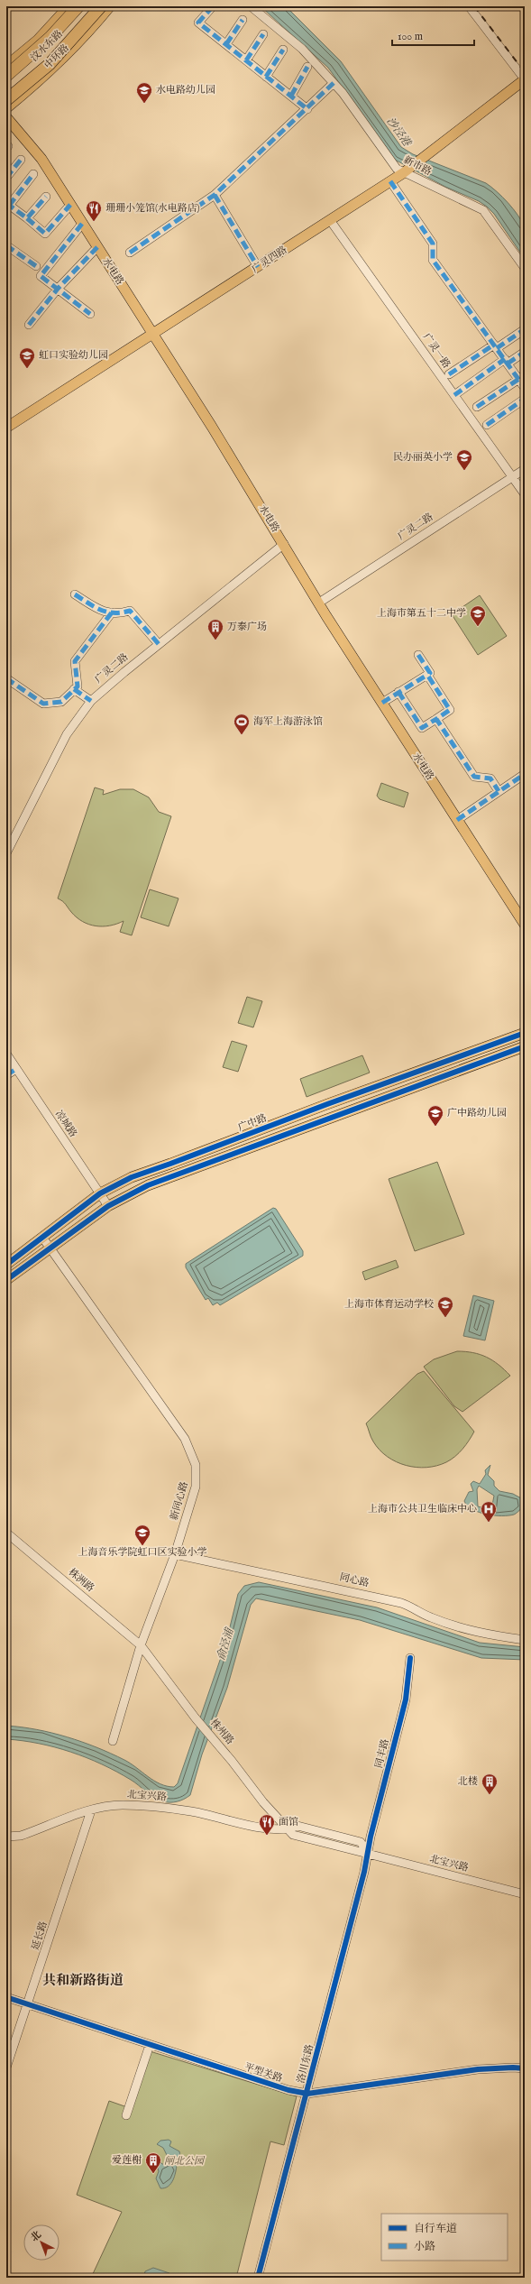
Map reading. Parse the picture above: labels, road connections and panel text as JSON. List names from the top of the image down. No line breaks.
{"streets":{"highway":["中环路"],"main road":["汶水东路","广灵四路","水电路","广中路"],"street":["新市路","广灵一路","广灵二路","凉城路","新同心路","株洲路","同心路","株州路","同丰路","北宝兴路","延长路","洛川东路","平型关路"]},"crossings":[["汶水东路","中环路"],["新市路","广灵四路"],["广灵四路","水电路"],["广灵四路","广灵一路"],["水电路","广灵二路"],["广灵一路","广灵二路"],["广中路","凉城路"],["广中路","新同心路"],["新同心路","株洲路"],["新同心路","同心路"],["新同心路","株州路"],["株洲路","株州路"],["株州路","北宝兴路"],["同丰路","北宝兴路"],["同丰路","洛川东路"],["北宝兴路","延长路"],["北宝兴路","洛川东路"],["延长路","平型关路"],["洛川东路","平型关路"]],"districts":["共和新路街道"],"water":["沙泾港","俞泾浦"],"parks":["闸北公园"],"places":{"school or university":["水电路幼儿园","虹口实验幼儿园","民办丽英小学","上海市第五十二中学","广中路幼儿园","上海市体育运动学校","上海音乐学院虹口区实验小学"],"restaurant":["珊珊小笼馆(水电路店)","面馆"],"building":["万泰广场","北楼","爱莲榭"],"sports":["海军上海游泳馆"],"hospital":["上海市公共卫生临床中心"]},"legend":["自行车道","小路"],"scale_bar":"100 m","north":"top left"}
